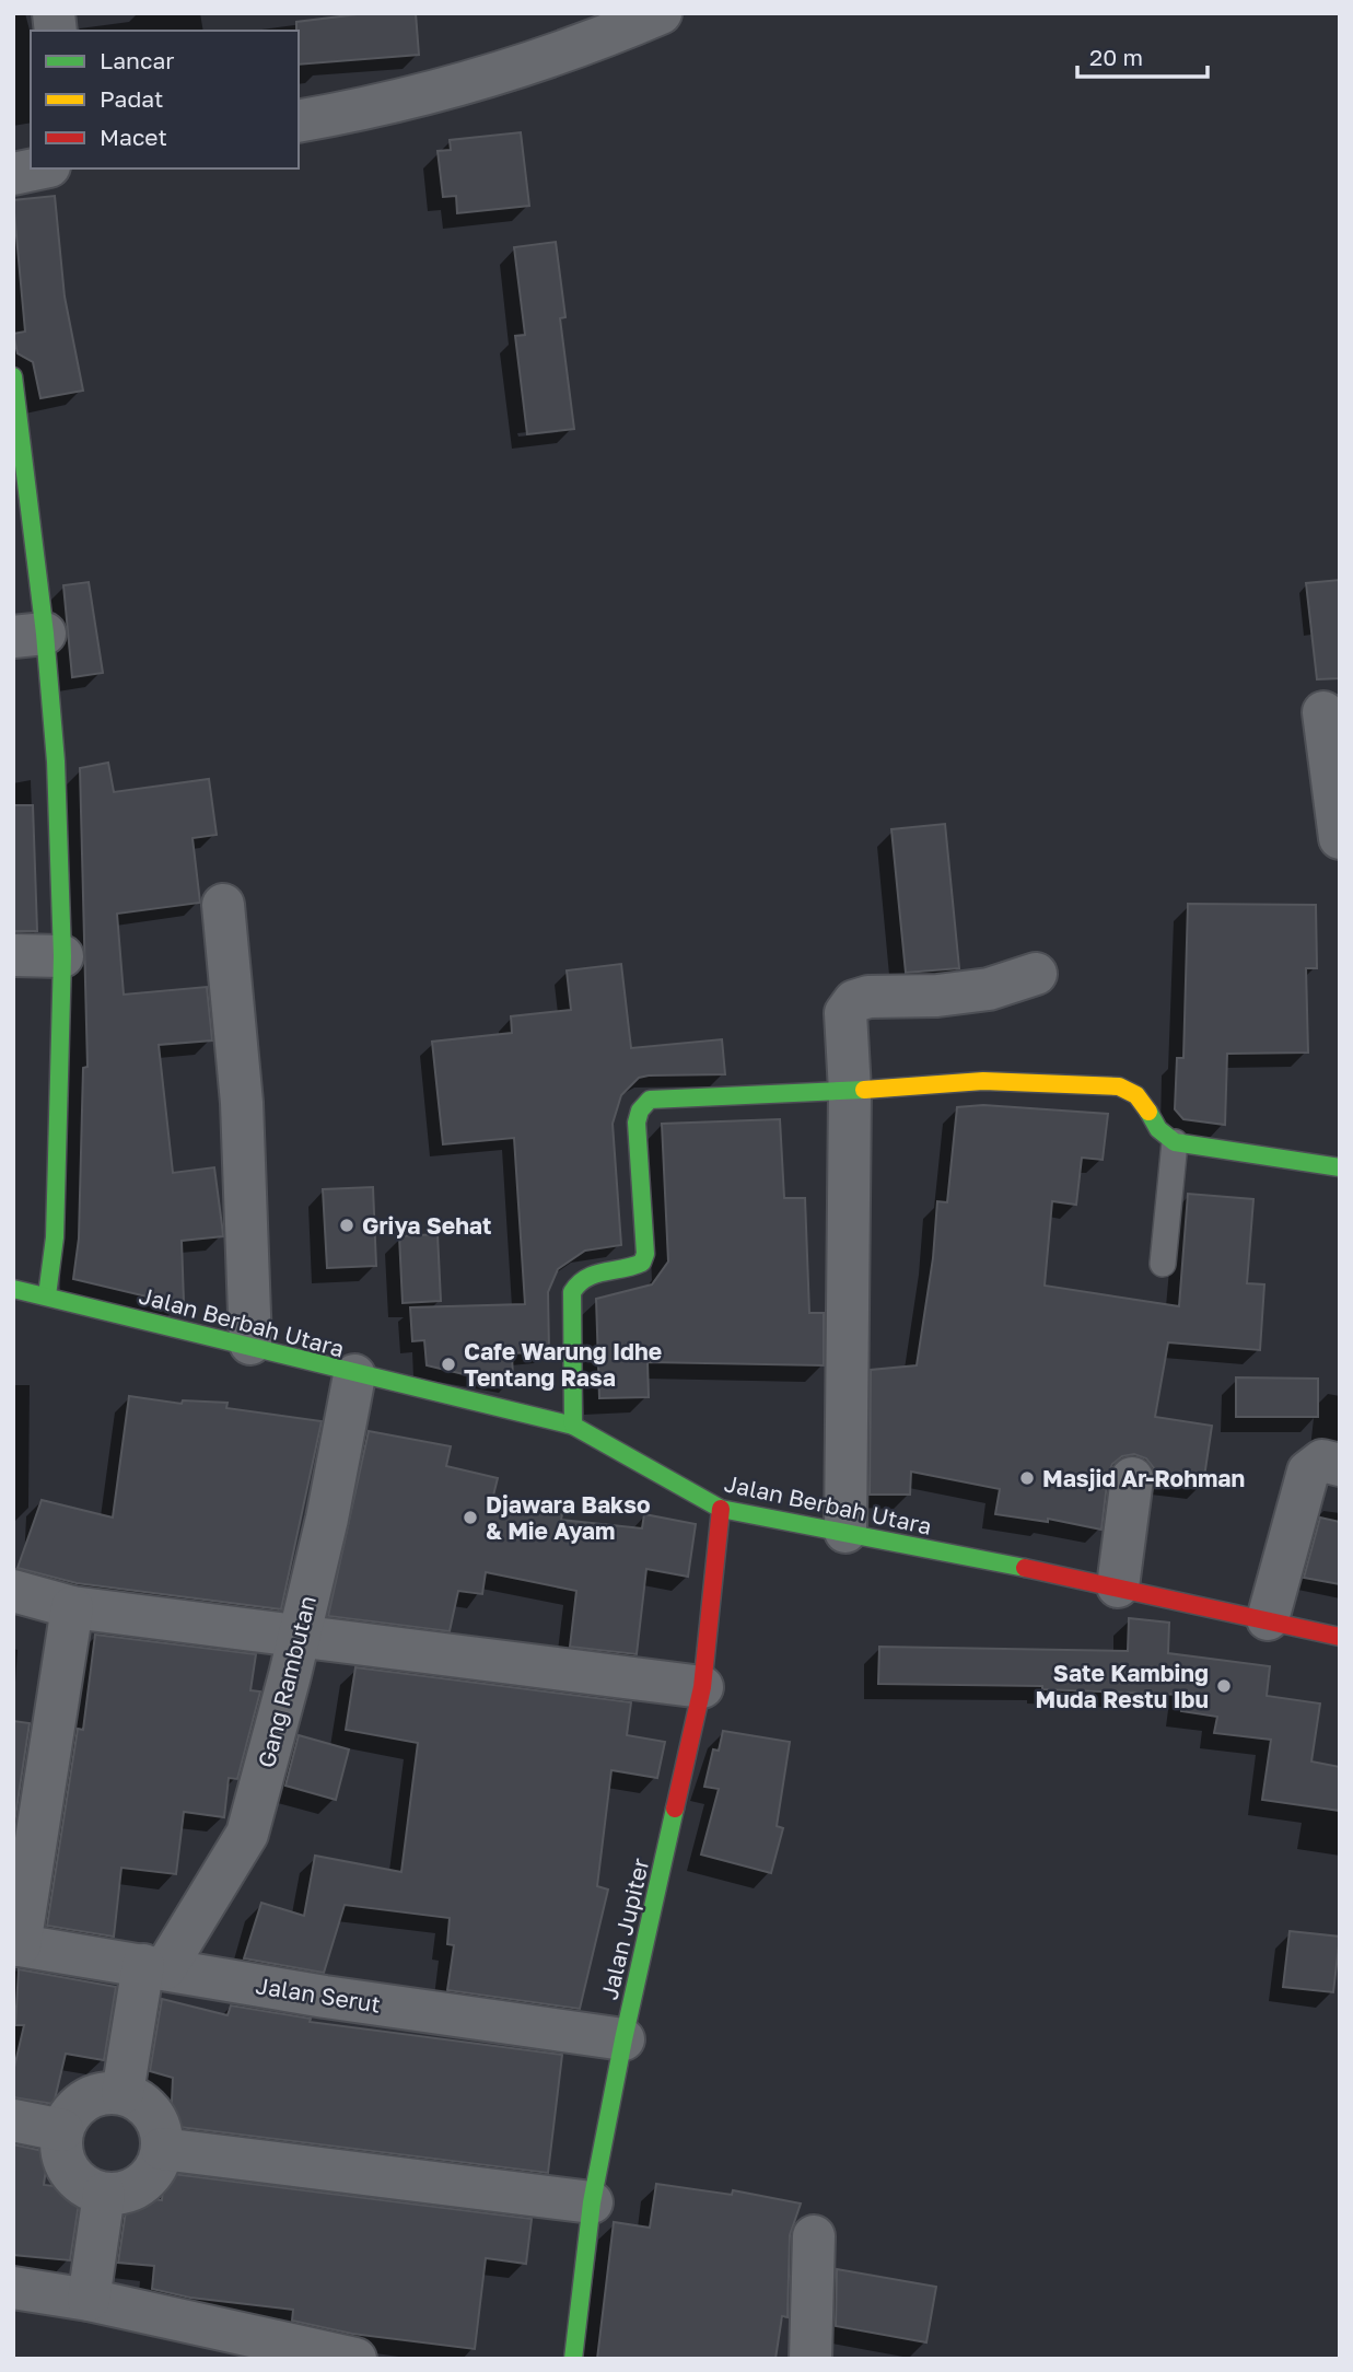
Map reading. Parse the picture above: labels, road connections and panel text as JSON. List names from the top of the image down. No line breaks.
{"streets":{"street":["Jalan Berbah Utara","Gang Rambutan","Jalan Jupiter","Jalan Serut"]},"crossings":[["Jalan Berbah Utara","Gang Rambutan"],["Jalan Berbah Utara","Jalan Jupiter"],["Gang Rambutan","Jalan Serut"],["Jalan Jupiter","Jalan Serut"]],"places":["Griya Sehat","Cafe Warung Idhe Tentang Rasa","Masjid Ar-Rohman","Djawara Bakso & Mie Ayam","Sate Kambing Muda Restu Ibu"],"legend":["Lancar","Padat","Macet"],"scale_bar":"20 m"}
